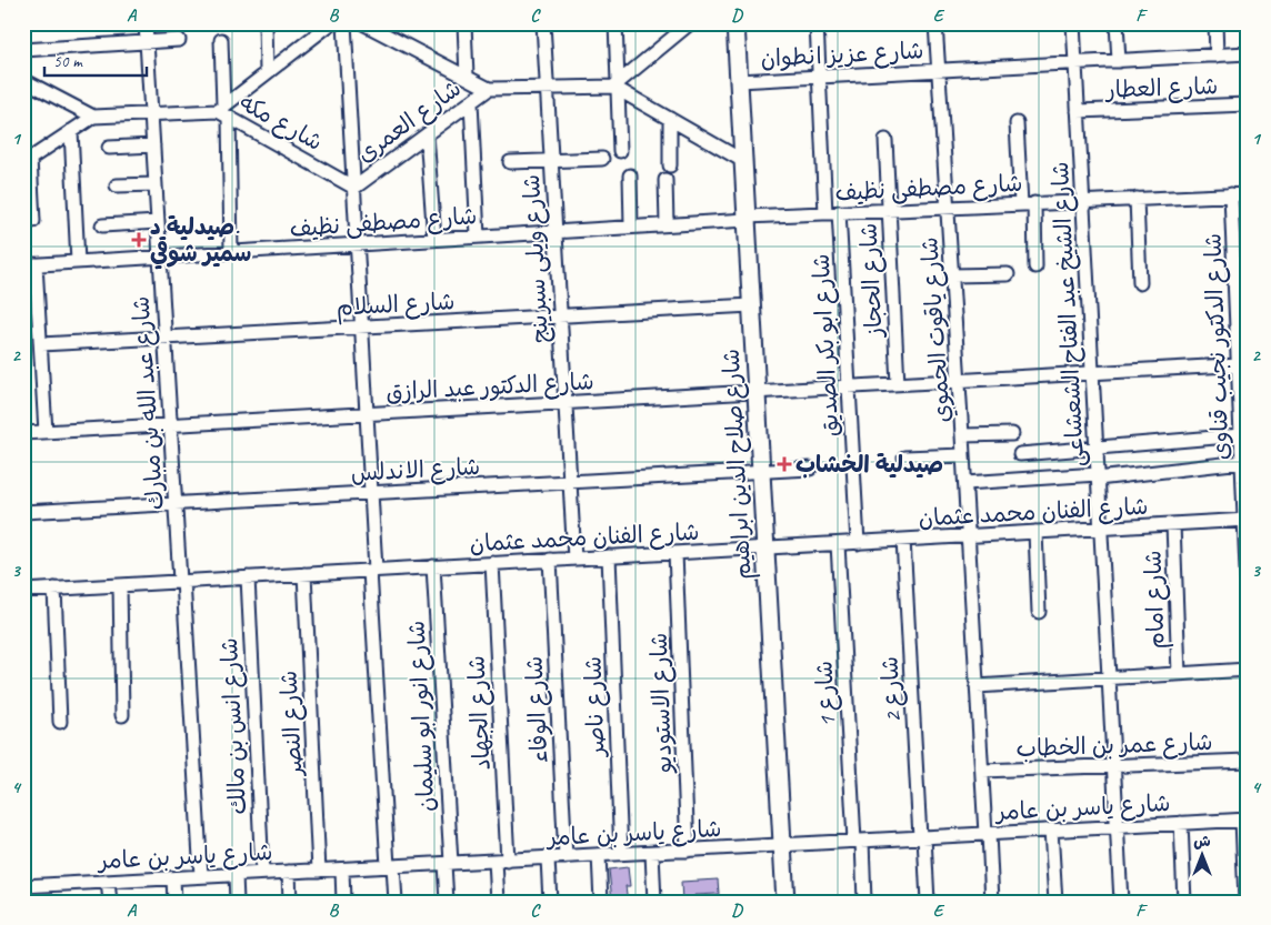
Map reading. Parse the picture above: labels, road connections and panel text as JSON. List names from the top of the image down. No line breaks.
{"streets":{"street":["شارع عزيز انطوان","شارع العطار","شارع العمرى","شارع مكه","شارع مصطفى نظيف","شارع ويلى سبرينج","شارع الحجاز","شارع السلام","شارع الشيخ عبد الفتاح الشعشاعى","شارع ياقوت الحموي","شارع ابو بكر الصديق","شارع الدكتور نجيب قناوى","شارع الدكتور عبد الرازق","شارع عبد الله بن مبارك","شارع صلاح الدين ابراهيم","شارع الاندلس","شارع الفنان محمد عثمان","شارع امام","شارع 2","شارع 1","شارع الاستوديو","شارع ناصر","شارع الوفاء","شارع الجهاد","شارع انور ابو سليمان","شارع النصر","شارع انس بن مالك","شارع عمر بن الخطاب","شارع ياسر بن عامر"]},"crossings":[["شارع عزيز انطوان","شارع الشيخ عبد الفتاح الشعشاعى"],["شارع عزيز انطوان","شارع ياقوت الحموي"],["شارع عزيز انطوان","شارع صلاح الدين ابراهيم"],["شارع العطار","شارع الشيخ عبد الفتاح الشعشاعى"],["شارع العمرى","شارع مكه"],["شارع مصطفى نظيف","شارع ويلى سبرينج"],["شارع مصطفى نظيف","شارع الحجاز"],["شارع مصطفى نظيف","شارع الشيخ عبد الفتاح الشعشاعى"],["شارع مصطفى نظيف","شارع ياقوت الحموي"],["شارع مصطفى نظيف","شارع ابو بكر الصديق"],["شارع مصطفى نظيف","شارع الدكتور نجيب قناوى"],["شارع مصطفى نظيف","شارع عبد الله بن مبارك"],["شارع مصطفى نظيف","شارع صلاح الدين ابراهيم"],["شارع ويلى سبرينج","شارع السلام"],["شارع ويلى سبرينج","شارع الدكتور عبد الرازق"],["شارع ويلى سبرينج","شارع الاندلس"],["شارع ويلى سبرينج","شارع الفنان محمد عثمان"],["شارع الحجاز","شارع الدكتور عبد الرازق"],["شارع السلام","شارع عبد الله بن مبارك"],["شارع السلام","شارع صلاح الدين ابراهيم"],["شارع الشيخ عبد الفتاح الشعشاعى","شارع الدكتور عبد الرازق"],["شارع الشيخ عبد الفتاح الشعشاعى","شارع الفنان محمد عثمان"],["شارع الشيخ عبد الفتاح الشعشاعى","شارع عمر بن الخطاب"],["شارع الشيخ عبد الفتاح الشعشاعى","شارع ياسر بن عامر"],["شارع ياقوت الحموي","شارع الدكتور عبد الرازق"],["شارع ياقوت الحموي","شارع الفنان محمد عثمان"],["شارع ياقوت الحموي","شارع عمر بن الخطاب"],["شارع ياقوت الحموي","شارع ياسر بن عامر"],["شارع ابو بكر الصديق","شارع الدكتور عبد الرازق"],["شارع ابو بكر الصديق","شارع الفنان محمد عثمان"],["شارع الدكتور نجيب قناوى","شارع الدكتور عبد الرازق"],["شارع الدكتور نجيب قناوى","شارع الفنان محمد عثمان"],["شارع الدكتور عبد الرازق","شارع عبد الله بن مبارك"],["شارع الدكتور عبد الرازق","شارع صلاح الدين ابراهيم"],["شارع عبد الله بن مبارك","شارع الاندلس"],["شارع عبد الله بن مبارك","شارع الفنان محمد عثمان"],["شارع عبد الله بن مبارك","شارع ياسر بن عامر"],["شارع صلاح الدين ابراهيم","شارع الاندلس"],["شارع صلاح الدين ابراهيم","شارع الفنان محمد عثمان"],["شارع صلاح الدين ابراهيم","شارع ياسر بن عامر"],["شارع الفنان محمد عثمان","شارع امام"],["شارع الفنان محمد عثمان","شارع 2"],["شارع الفنان محمد عثمان","شارع 1"],["شارع الفنان محمد عثمان","شارع الاستوديو"],["شارع الفنان محمد عثمان","شارع ناصر"],["شارع الفنان محمد عثمان","شارع الوفاء"],["شارع الفنان محمد عثمان","شارع الجهاد"],["شارع الفنان محمد عثمان","شارع انور ابو سليمان"],["شارع الفنان محمد عثمان","شارع النصر"],["شارع الفنان محمد عثمان","شارع انس بن مالك"],["شارع 2","شارع ياسر بن عامر"],["شارع 1","شارع ياسر بن عامر"],["شارع الاستوديو","شارع ياسر بن عامر"],["شارع ناصر","شارع ياسر بن عامر"],["شارع الوفاء","شارع ياسر بن عامر"],["شارع الجهاد","شارع ياسر بن عامر"],["شارع انور ابو سليمان","شارع ياسر بن عامر"],["شارع النصر","شارع ياسر بن عامر"],["شارع انس بن مالك","شارع ياسر بن عامر"]],"places":{"health":["صيدلية د. سمير شوقي","صيدلية الخشاب"]},"scale_bar":"50 m","north":"top","grid":{"columns":["A","B","C","D","E","F"],"rows":["1","2","3","4"]}}
